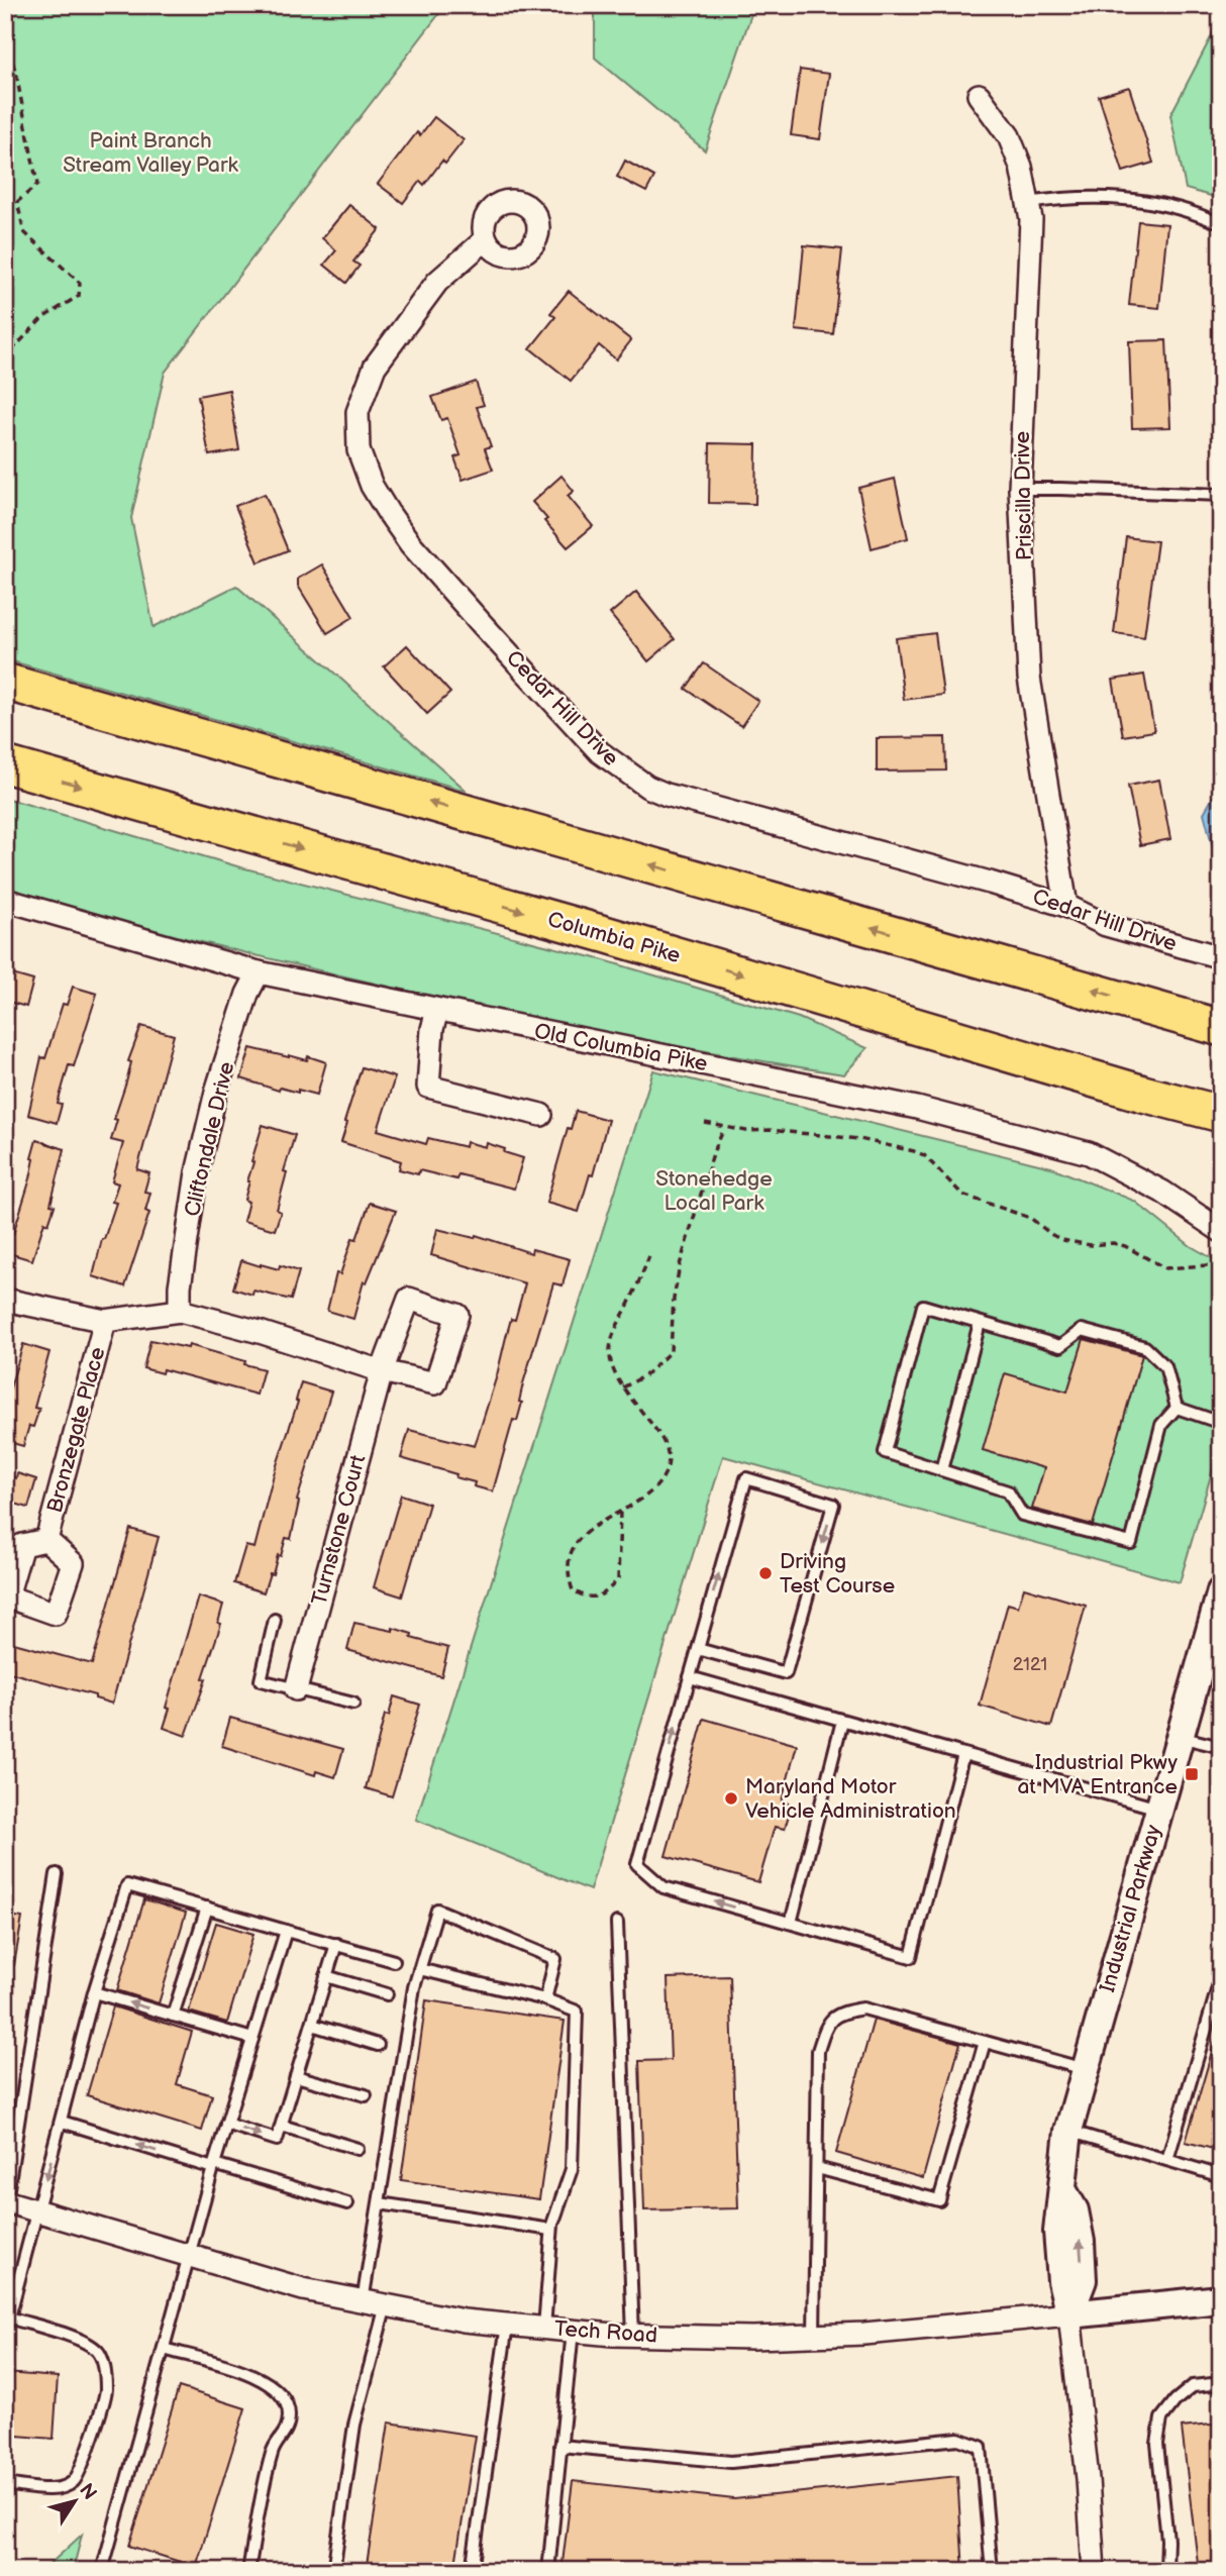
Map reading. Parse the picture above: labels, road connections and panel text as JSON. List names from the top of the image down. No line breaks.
{"streets":{"highway":["Columbia Pike"],"street":["Priscilla Drive","Cedar Hill Drive","Old Columbia Pike","Cliftondale Drive","Bronzegate Place","Turnstone Court","Industrial Parkway","Tech Road"]},"crossings":[["Priscilla Drive","Cedar Hill Drive"],["Old Columbia Pike","Cliftondale Drive"],["Cliftondale Drive","Turnstone Court"],["Industrial Parkway","Tech Road"]],"parks":["Paint Branch Stream Valley Park","Stonehedge Local Park"],"places":{"other":["Driving Test Course","Maryland Motor Vehicle Administration"],"transit":["Industrial Pkwy at MVA Entrance"]},"house_numbers":["2121"],"north":"top right"}
